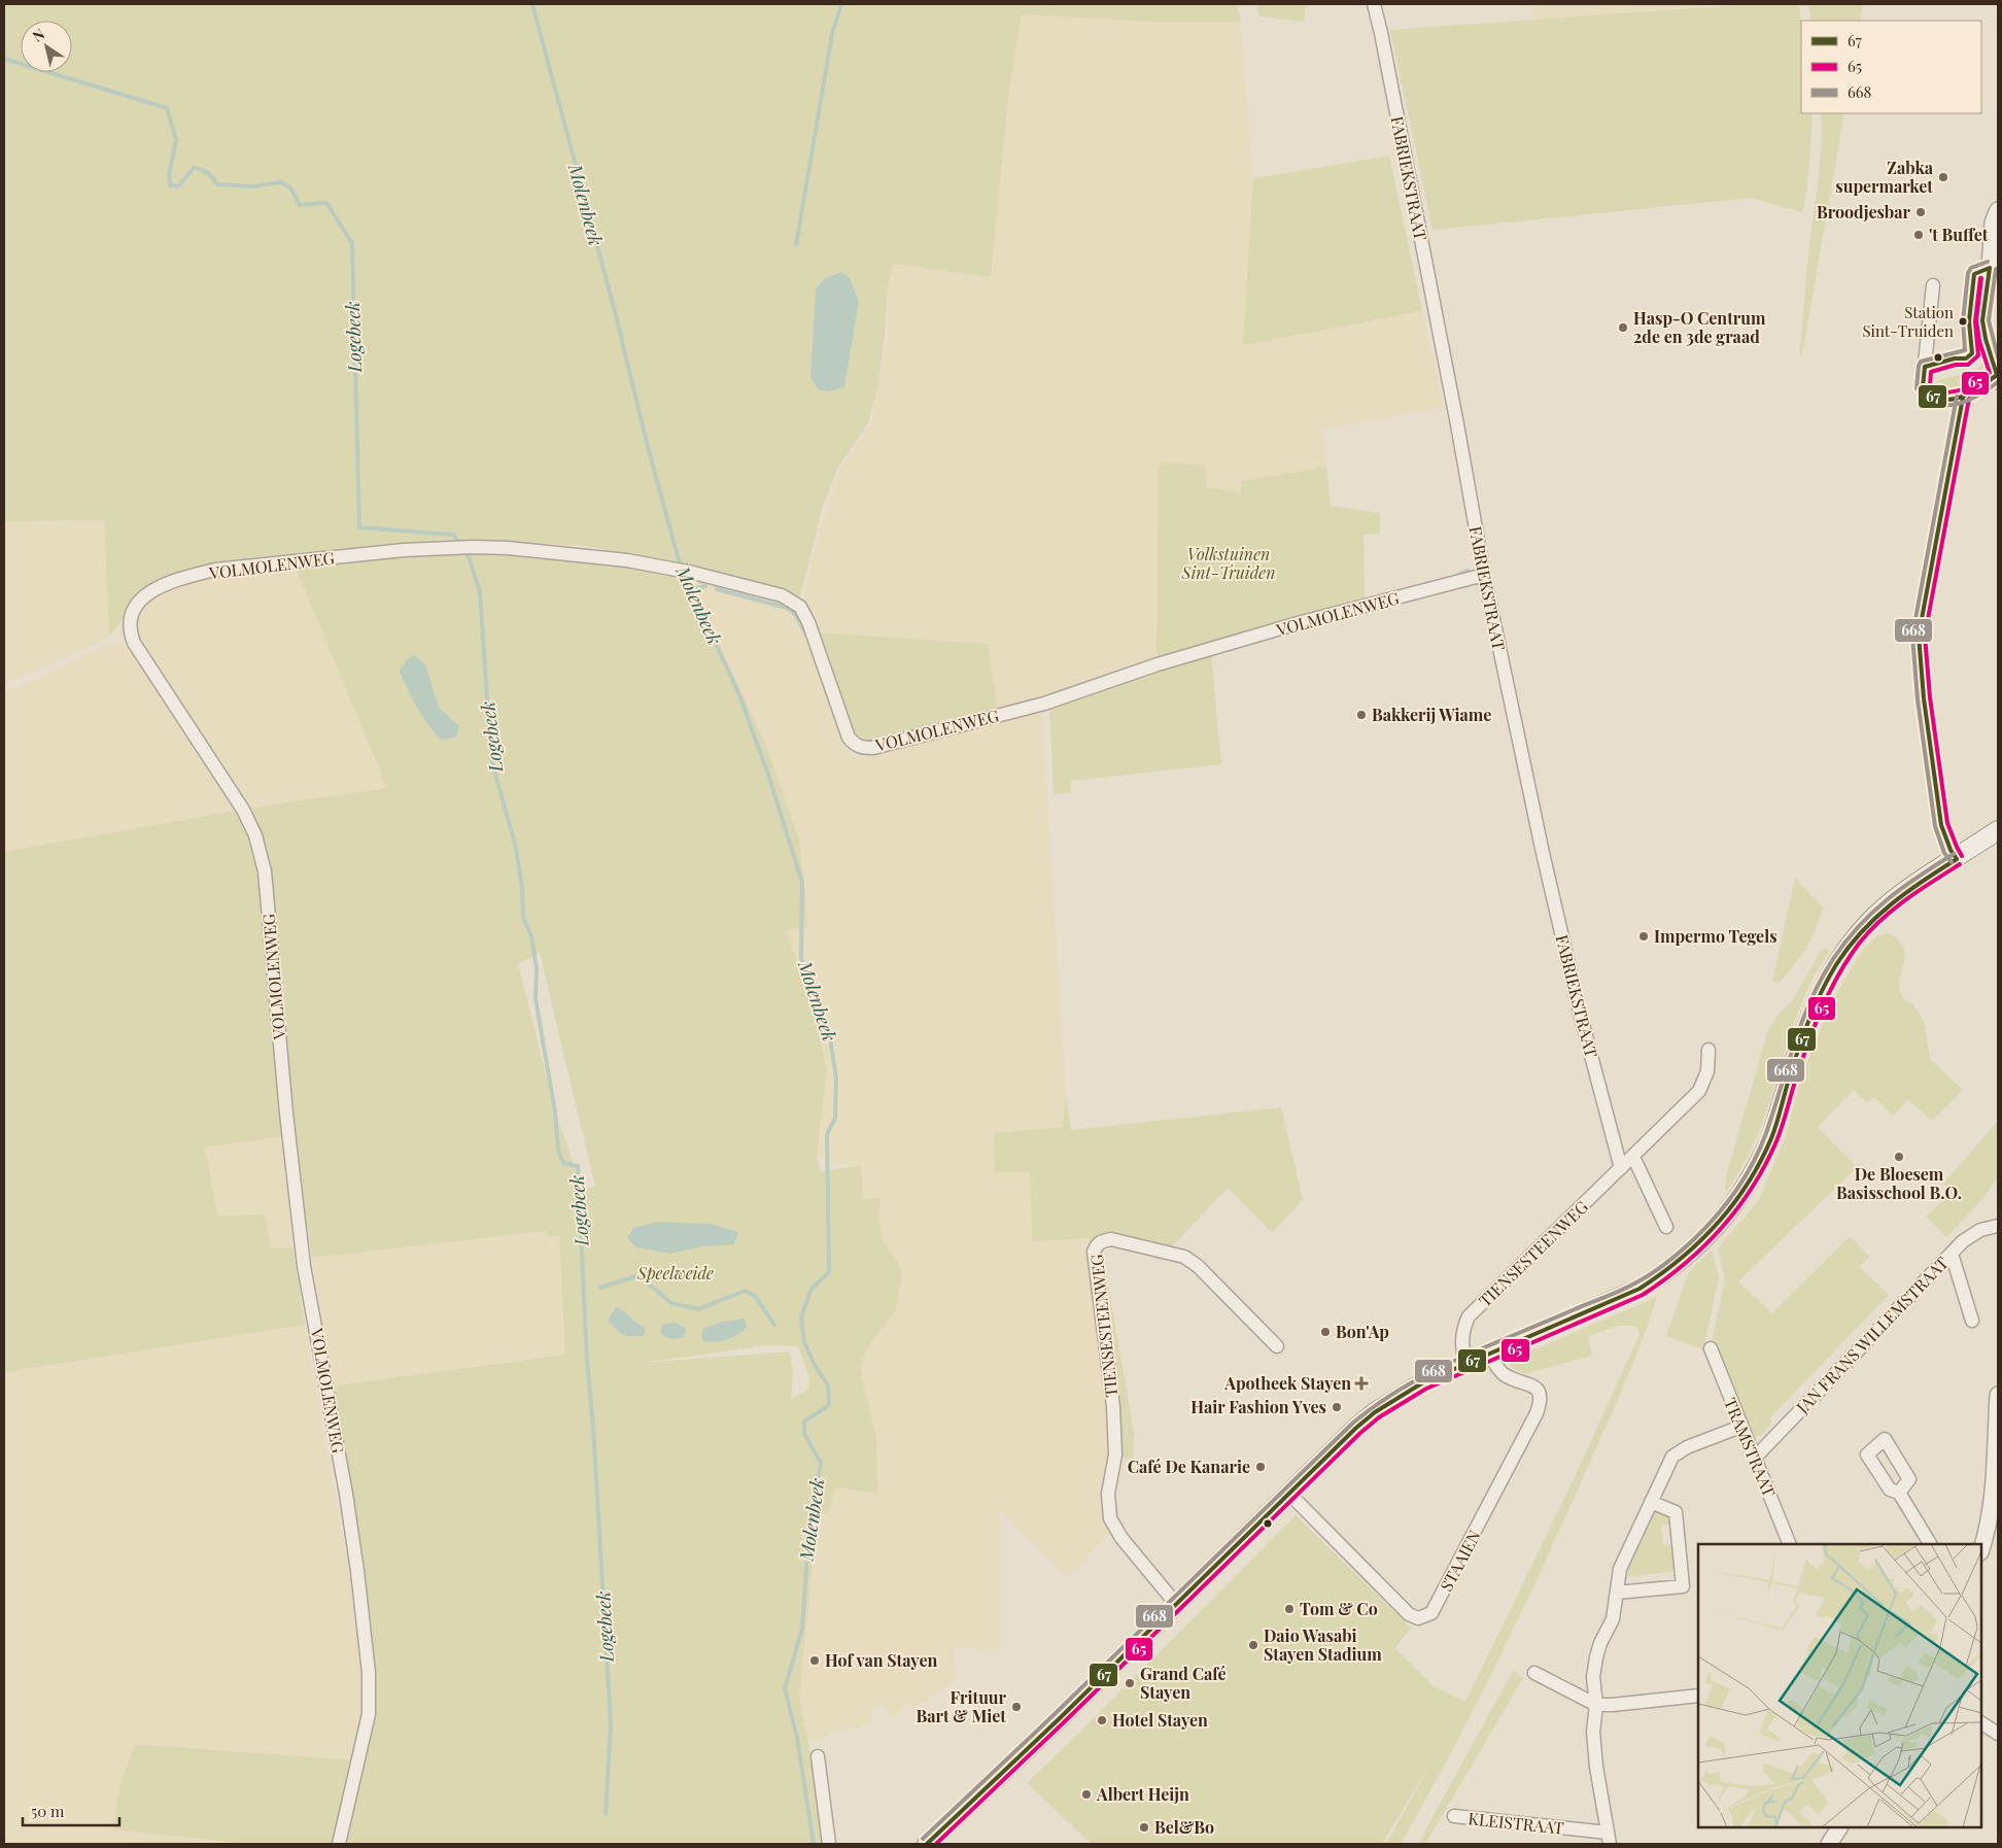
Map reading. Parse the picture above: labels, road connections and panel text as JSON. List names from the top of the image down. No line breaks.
{"streets":{"street":["FABRIEKSTRAAT","VOLMOLENWEG","TIENSESTEENWEG","JAN FRANS WILLEMSTRAAT","TRAMSTRAAT","STAAIEN","KLEISTRAAT"]},"crossings":[["FABRIEKSTRAAT","VOLMOLENWEG"],["FABRIEKSTRAAT","TIENSESTEENWEG"],["JAN FRANS WILLEMSTRAAT","TRAMSTRAAT"]],"water":["Molenbeek","Logebeek"],"parks":["Volkstuinen Sint-Truiden","Speelweide"],"places":{"other":["Zabka supermarket","Broodjesbar","'t Buffet","Station Sint-Truiden","Hasp-O Centrum 2de en 3de graad","Bakkerij Wiame","Impermo Tegels","De Bloesem Basisschool B.O.","Bon'Ap","Hair Fashion Yves","Café De Kanarie","Tom & Co","Daio Wasabi Stayen Stadium","Hof van Stayen","Grand Café Stayen","Frituur Bart & Miet","Hotel Stayen","Albert Heijn","Bel&Bo"],"health":["Apotheek Stayen"]},"lines":["transit line 668","transit line 67","transit line 65"],"legend":["67","65","668"],"scale_bar":"50 m","north":"top left"}
